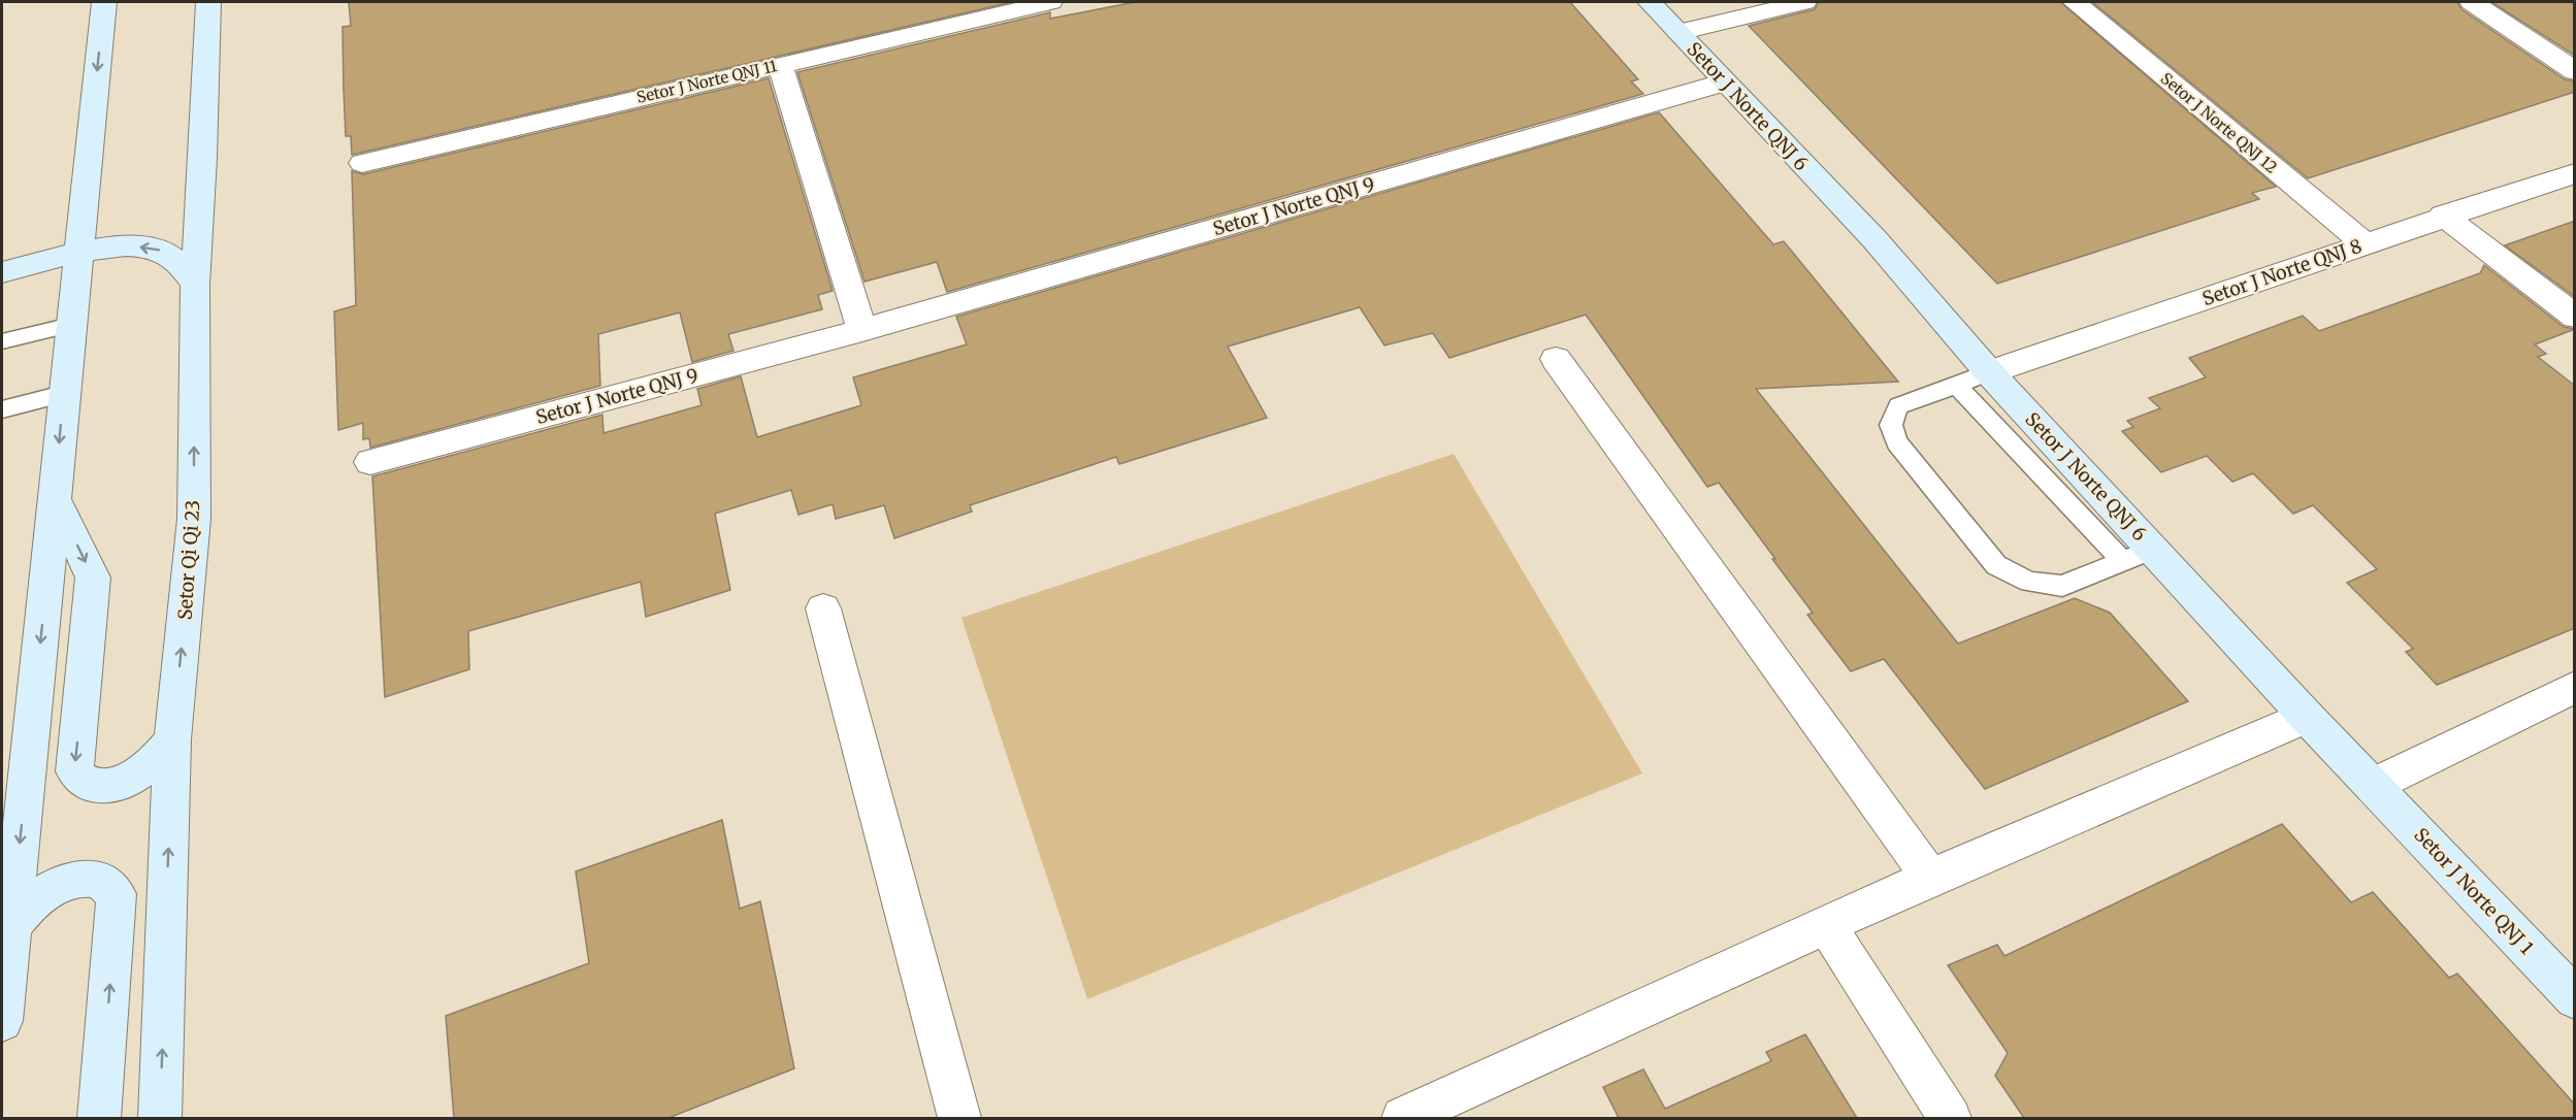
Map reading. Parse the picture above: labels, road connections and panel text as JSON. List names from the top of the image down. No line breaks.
{"streets":{"street":["Setor J Norte QNJ 11","Setor J Norte QNJ 6","Setor J Norte QNJ 12","Setor J Norte QNJ 9","Setor J Norte QNJ 8","Setor Qi Qi 23","Setor J Norte QNJ 1"]},"crossings":[["Setor J Norte QNJ 6","Setor J Norte QNJ 9"],["Setor J Norte QNJ 6","Setor J Norte QNJ 8"],["Setor J Norte QNJ 6","Setor J Norte QNJ 1"],["Setor J Norte QNJ 12","Setor J Norte QNJ 8"]]}
